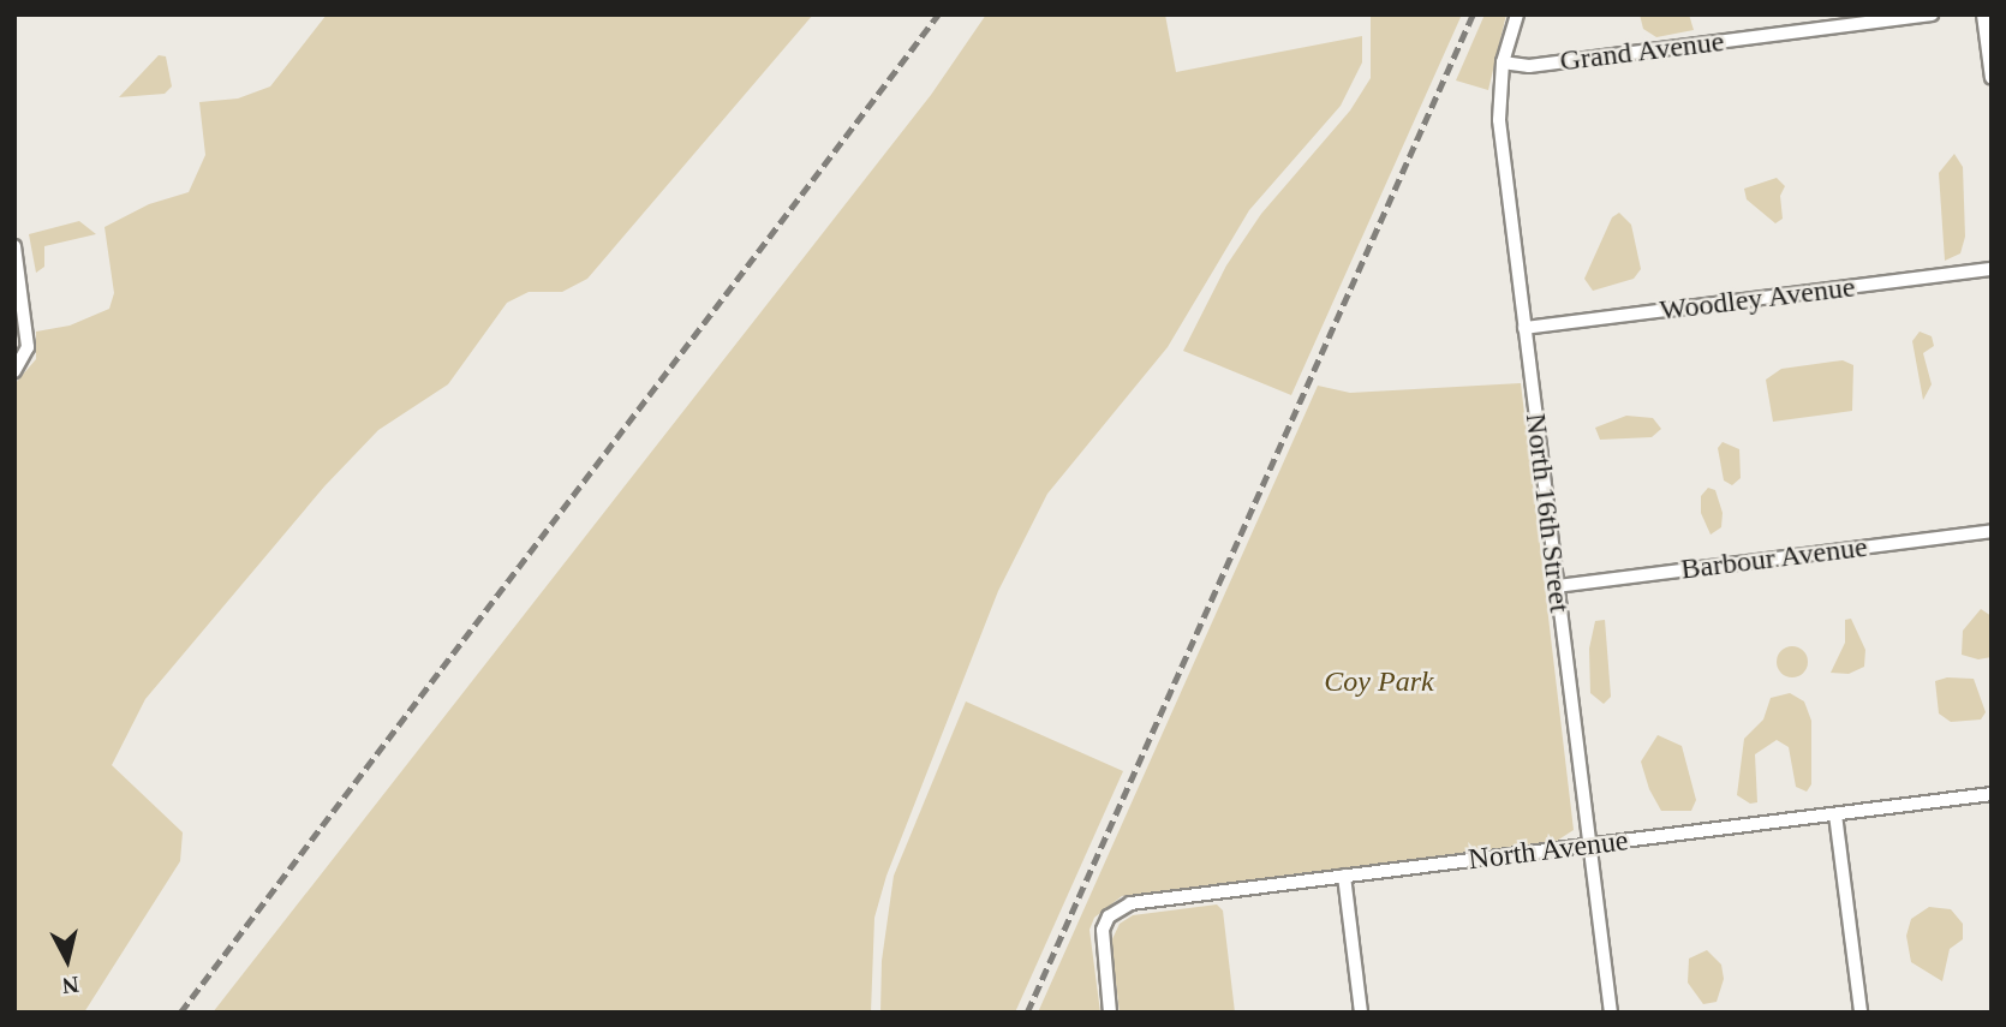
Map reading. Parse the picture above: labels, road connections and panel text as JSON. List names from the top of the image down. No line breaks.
{"streets":{"street":["Grand Avenue","Woodley Avenue","North 16th Street","Barbour Avenue","North Avenue"]},"crossings":[["Grand Avenue","North 16th Street"],["Woodley Avenue","North 16th Street"],["North 16th Street","Barbour Avenue"],["North 16th Street","North Avenue"]],"parks":["Coy Park"],"north":"bottom"}
